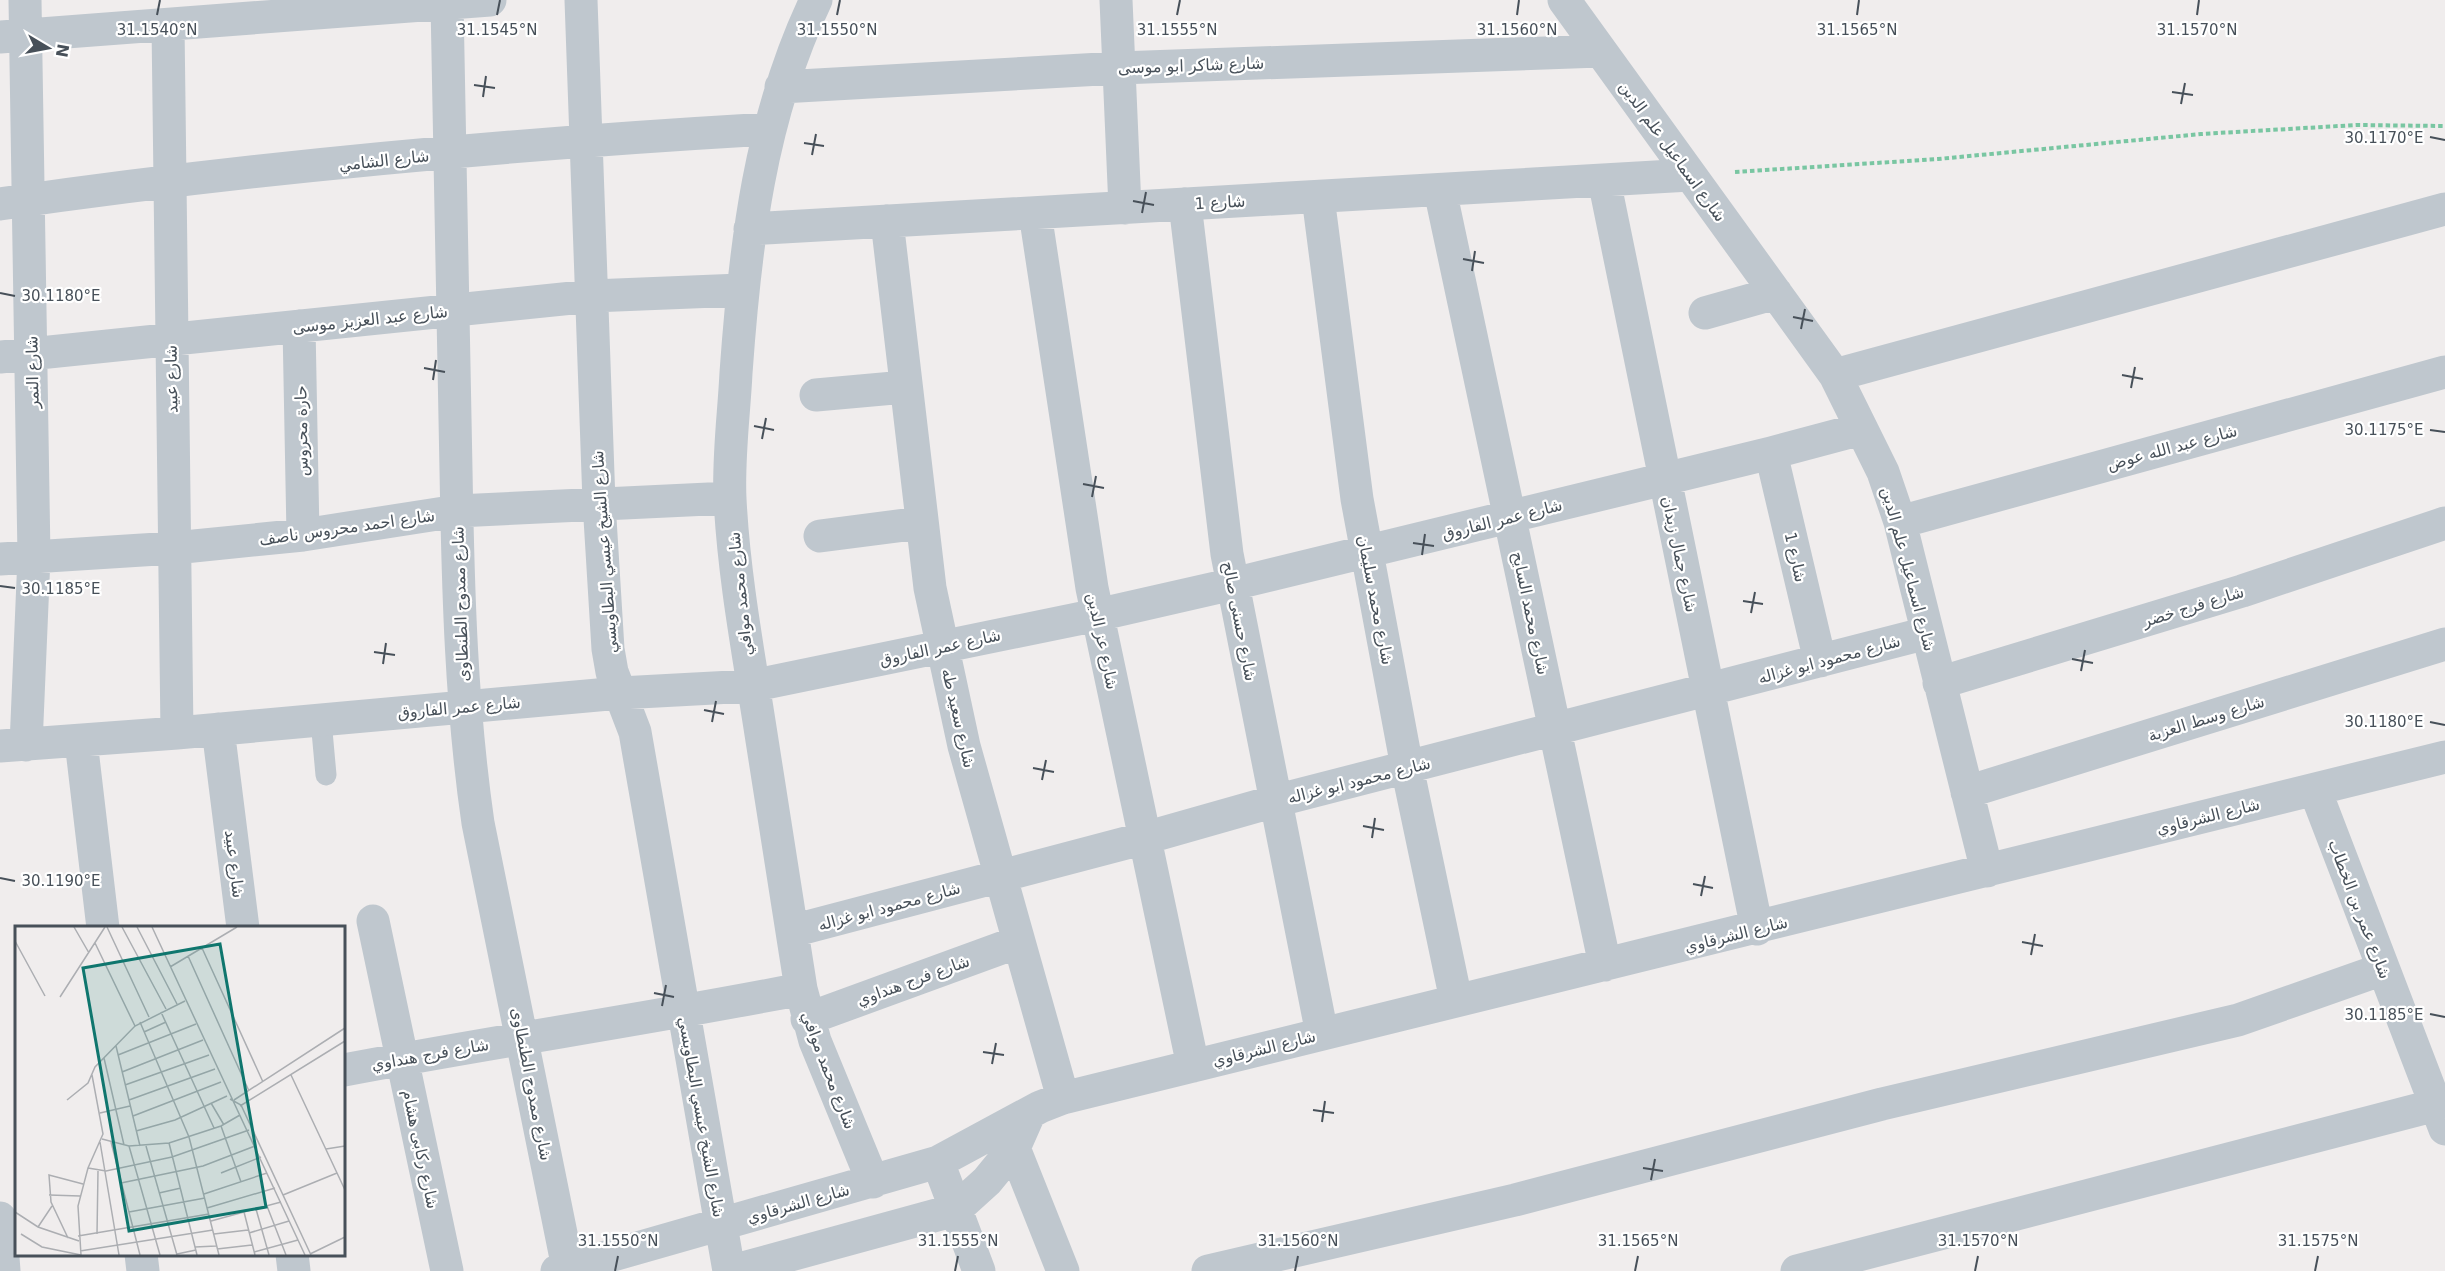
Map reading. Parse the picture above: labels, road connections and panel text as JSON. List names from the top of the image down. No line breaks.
{"streets":{"street":["شارع شاكر ابو موسى","شارع اسماعيل علم الدين","شارع الشامي","شارع 1","شارع عبد العزيز موسى","شارع النمر","شارع عبيد","حارة محروس","شارع عبد الله عوض","شارع عمر الفاروق","شارع احمد محروس ناصف","شارع الشيخ عيسي البطاويسي","شارع جمال زيدان","شارع محمد موافي","شارع محمد سليمان","شارع ممدوح الطنطاوى","شارع فرج خضر","شارع محمد السايح","شارع حسنى صالح","شارع عز الدين","شارع محمود ابو غزاله","شارع سعيد طه","شارع وسط العزبة","شارع الشرقاوي","شارع عمر بن الخطاب","شارع فرج هنداوي","شارع ركابى هشام"]},"crossings":[["شارع شاكر ابو موسى","شارع اسماعيل علم الدين"],["شارع شاكر ابو موسى","شارع محمد موافي"],["شارع اسماعيل علم الدين","شارع 1"],["شارع اسماعيل علم الدين","شارع عبد الله عوض"],["شارع اسماعيل علم الدين","شارع عمر الفاروق"],["شارع اسماعيل علم الدين","شارع فرج خضر"],["شارع اسماعيل علم الدين","شارع محمود ابو غزاله"],["شارع اسماعيل علم الدين","شارع وسط العزبة"],["شارع اسماعيل علم الدين","شارع الشرقاوي"],["شارع الشامي","شارع النمر"],["شارع الشامي","شارع عبيد"],["شارع الشامي","شارع الشيخ عيسي البطاويسي"],["شارع الشامي","شارع محمد موافي"],["شارع الشامي","شارع ممدوح الطنطاوى"],["شارع 1","شارع عمر الفاروق"],["شارع 1","شارع جمال زيدان"],["شارع 1","شارع محمد موافي"],["شارع 1","شارع محمد سليمان"],["شارع 1","شارع محمد السايح"],["شارع 1","شارع حسنى صالح"],["شارع 1","شارع عز الدين"],["شارع 1","شارع محمود ابو غزاله"],["شارع 1","شارع سعيد طه"],["شارع عبد العزيز موسى","شارع النمر"],["شارع عبد العزيز موسى","شارع عبيد"],["شارع عبد العزيز موسى","حارة محروس"],["شارع عبد العزيز موسى","شارع الشيخ عيسي البطاويسي"],["شارع عبد العزيز موسى","شارع محمد موافي"],["شارع عبد العزيز موسى","شارع ممدوح الطنطاوى"],["شارع النمر","شارع عمر الفاروق"],["شارع النمر","شارع احمد محروس ناصف"],["شارع عبيد","شارع عمر الفاروق"],["شارع عبيد","شارع احمد محروس ناصف"],["حارة محروس","شارع احمد محروس ناصف"],["شارع عمر الفاروق","شارع الشيخ عيسي البطاويسي"],["شارع عمر الفاروق","شارع جمال زيدان"],["شارع عمر الفاروق","شارع محمد موافي"],["شارع عمر الفاروق","شارع محمد سليمان"],["شارع عمر الفاروق","شارع ممدوح الطنطاوى"],["شارع عمر الفاروق","شارع محمد السايح"],["شارع عمر الفاروق","شارع حسنى صالح"],["شارع عمر الفاروق","شارع عز الدين"],["شارع عمر الفاروق","شارع سعيد طه"],["شارع احمد محروس ناصف","شارع الشيخ عيسي البطاويسي"],["شارع احمد محروس ناصف","شارع محمد موافي"],["شارع احمد محروس ناصف","شارع ممدوح الطنطاوى"],["شارع الشيخ عيسي البطاويسي","شارع الشرقاوي"],["شارع الشيخ عيسي البطاويسي","شارع فرج هنداوي"],["شارع جمال زيدان","شارع محمود ابو غزاله"],["شارع جمال زيدان","شارع الشرقاوي"],["شارع محمد موافي","شارع محمود ابو غزاله"],["شارع محمد موافي","شارع الشرقاوي"],["شارع محمد موافي","شارع فرج هنداوي"],["شارع محمد سليمان","شارع محمود ابو غزاله"],["شارع محمد سليمان","شارع الشرقاوي"],["شارع ممدوح الطنطاوى","شارع الشرقاوي"],["شارع ممدوح الطنطاوى","شارع فرج هنداوي"],["شارع محمد السايح","شارع محمود ابو غزاله"],["شارع محمد السايح","شارع الشرقاوي"],["شارع حسنى صالح","شارع محمود ابو غزاله"],["شارع حسنى صالح","شارع الشرقاوي"],["شارع عز الدين","شارع محمود ابو غزاله"],["شارع عز الدين","شارع الشرقاوي"],["شارع محمود ابو غزاله","شارع سعيد طه"],["شارع سعيد طه","شارع الشرقاوي"],["شارع سعيد طه","شارع فرج هنداوي"],["شارع الشرقاوي","شارع عمر بن الخطاب"],["شارع فرج هنداوي","شارع ركابى هشام"]],"north":"right","coordinates":["31.1540°N","31.1545°N","31.1550°N","31.1555°N","31.1560°N","31.1565°N","31.1570°N","30.1170°E","30.1180°E","30.1175°E","30.1185°E","30.1190°E","31.1575°N"]}
